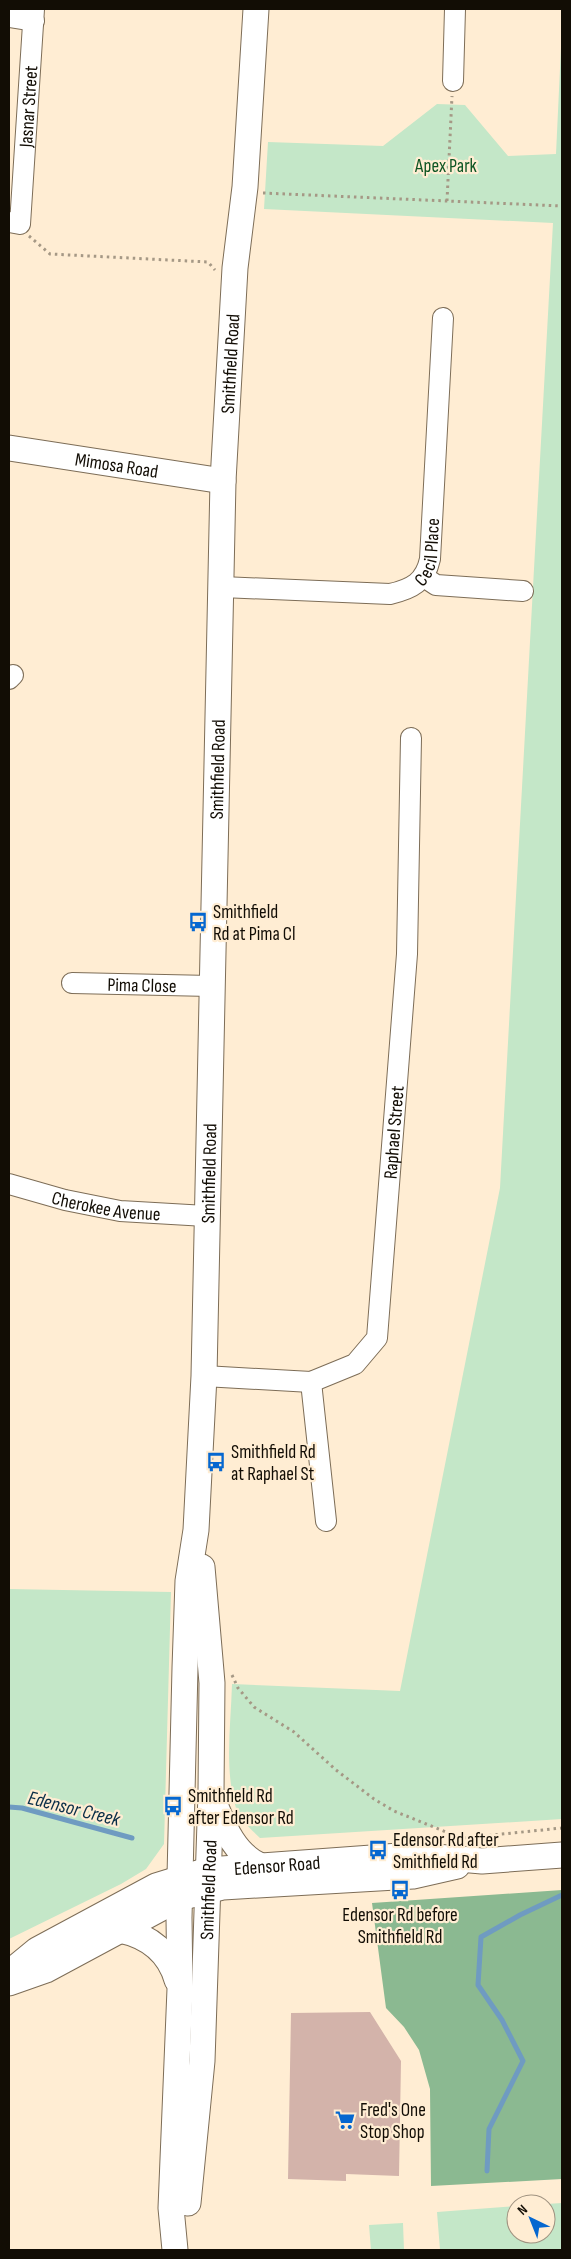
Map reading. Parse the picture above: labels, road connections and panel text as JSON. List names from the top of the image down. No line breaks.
{"streets":{"main road":["Smithfield Road","Mimosa Road","Edensor Road"],"street":["Jasnar Street","Cecil Place","Pima Close","Raphael Street","Cherokee Avenue"]},"crossings":[["Smithfield Road","Mimosa Road"],["Smithfield Road","Cecil Place"],["Smithfield Road","Pima Close"],["Smithfield Road","Raphael Street"],["Smithfield Road","Cherokee Avenue"],["Smithfield Road","Edensor Road"]],"water":["Edensor Creek"],"parks":["Apex Park"],"places":{"bus stop":["Smithfield Rd at Pima Cl","Smithfield Rd at Raphael St","Smithfield Rd after Edensor Rd","Edensor Rd after Smithfield Rd","Edensor Rd before Smithfield Rd"],"supermarket":["Fred's One Stop Shop"]},"north":"top left"}
